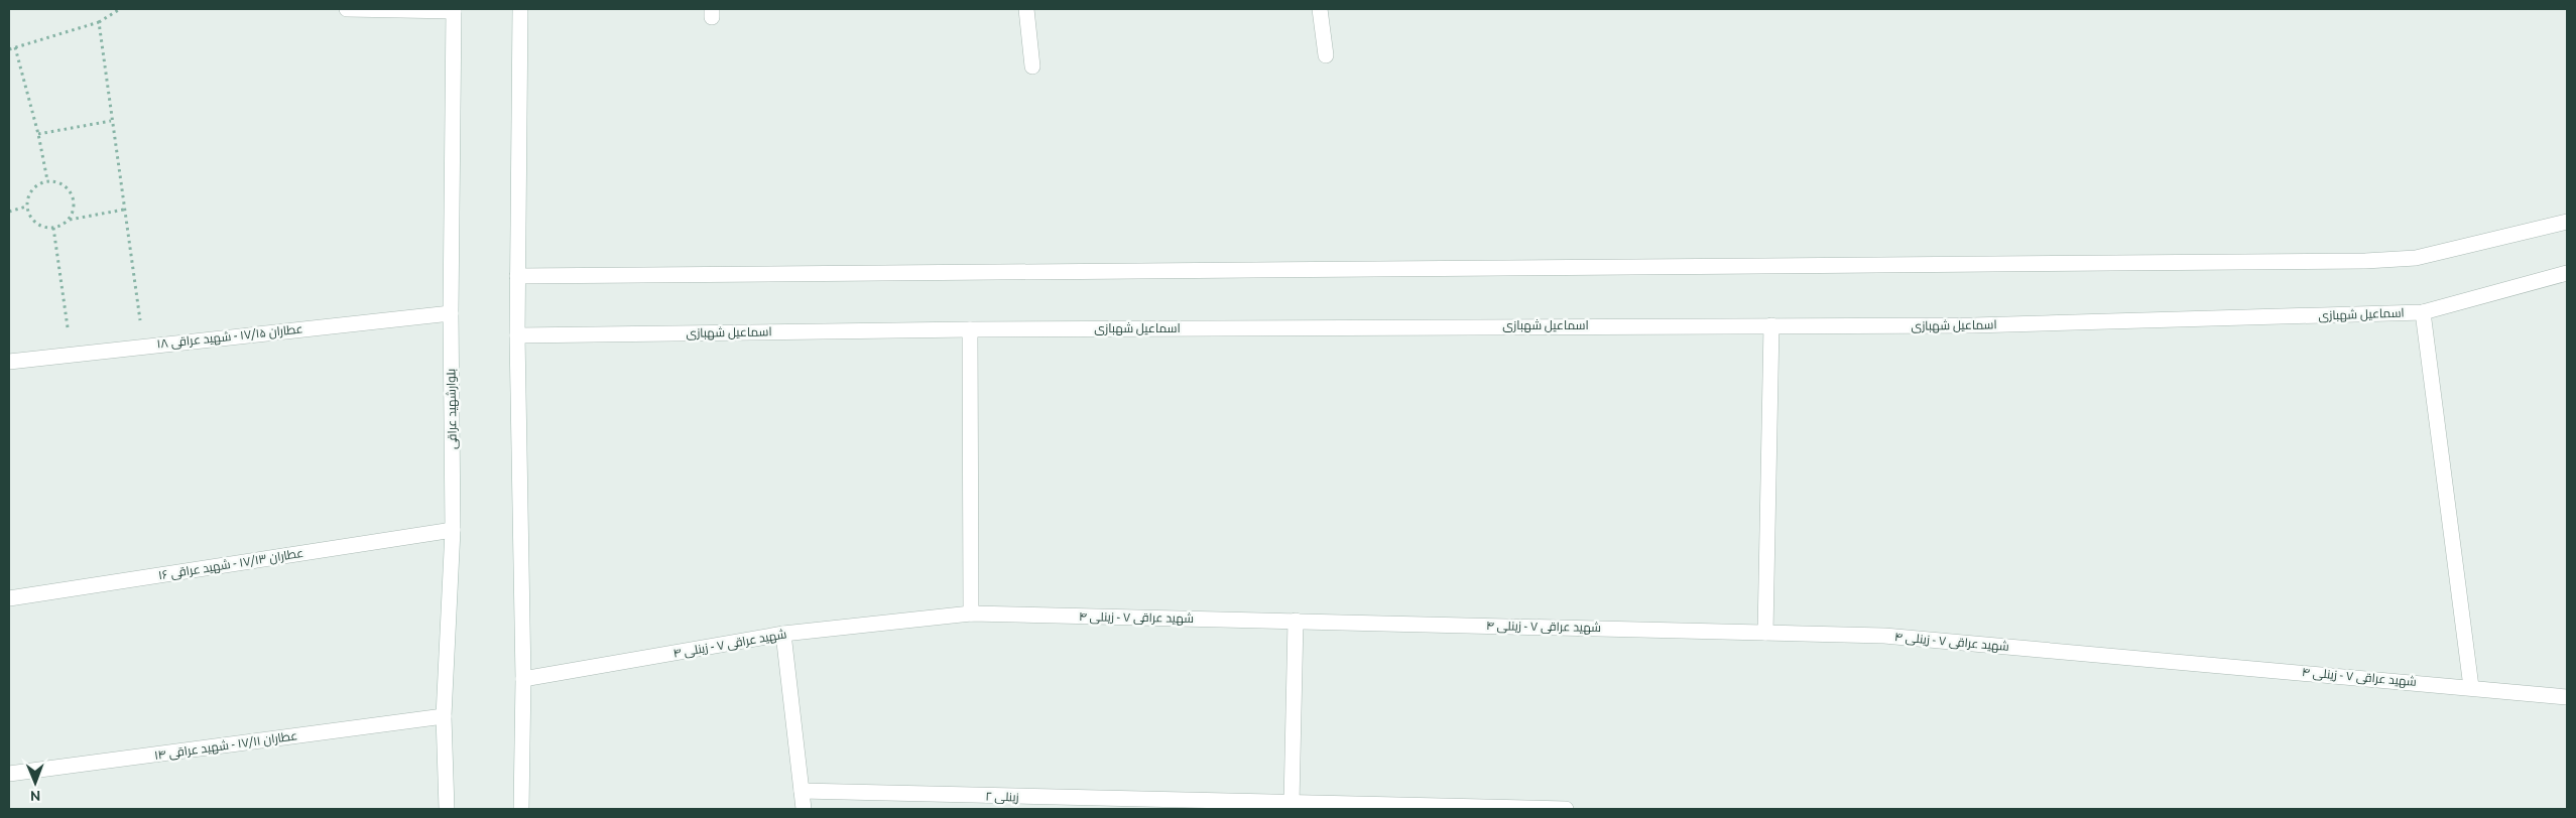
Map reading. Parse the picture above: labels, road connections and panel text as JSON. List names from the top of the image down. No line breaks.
{"streets":{"street":["اسماعیل شهبازی","عطاران ۱۷/۱۵ - شهید عراقی ۱۸","بلوارشهید عراقی","عطاران ۱۷/۱۳ - شهید عراقی ۱۶","شهید عراقی ۷ - زینلی ۴","عطاران ۱۷/۱۱ - شهید عراقی ۱۴","زینلی ۲"]},"crossings":[["عطاران ۱۷/۱۵ - شهید عراقی ۱۸","بلوارشهید عراقی"],["بلوارشهید عراقی","عطاران ۱۷/۱۳ - شهید عراقی ۱۶"],["بلوارشهید عراقی","عطاران ۱۷/۱۱ - شهید عراقی ۱۴"]],"north":"bottom"}
